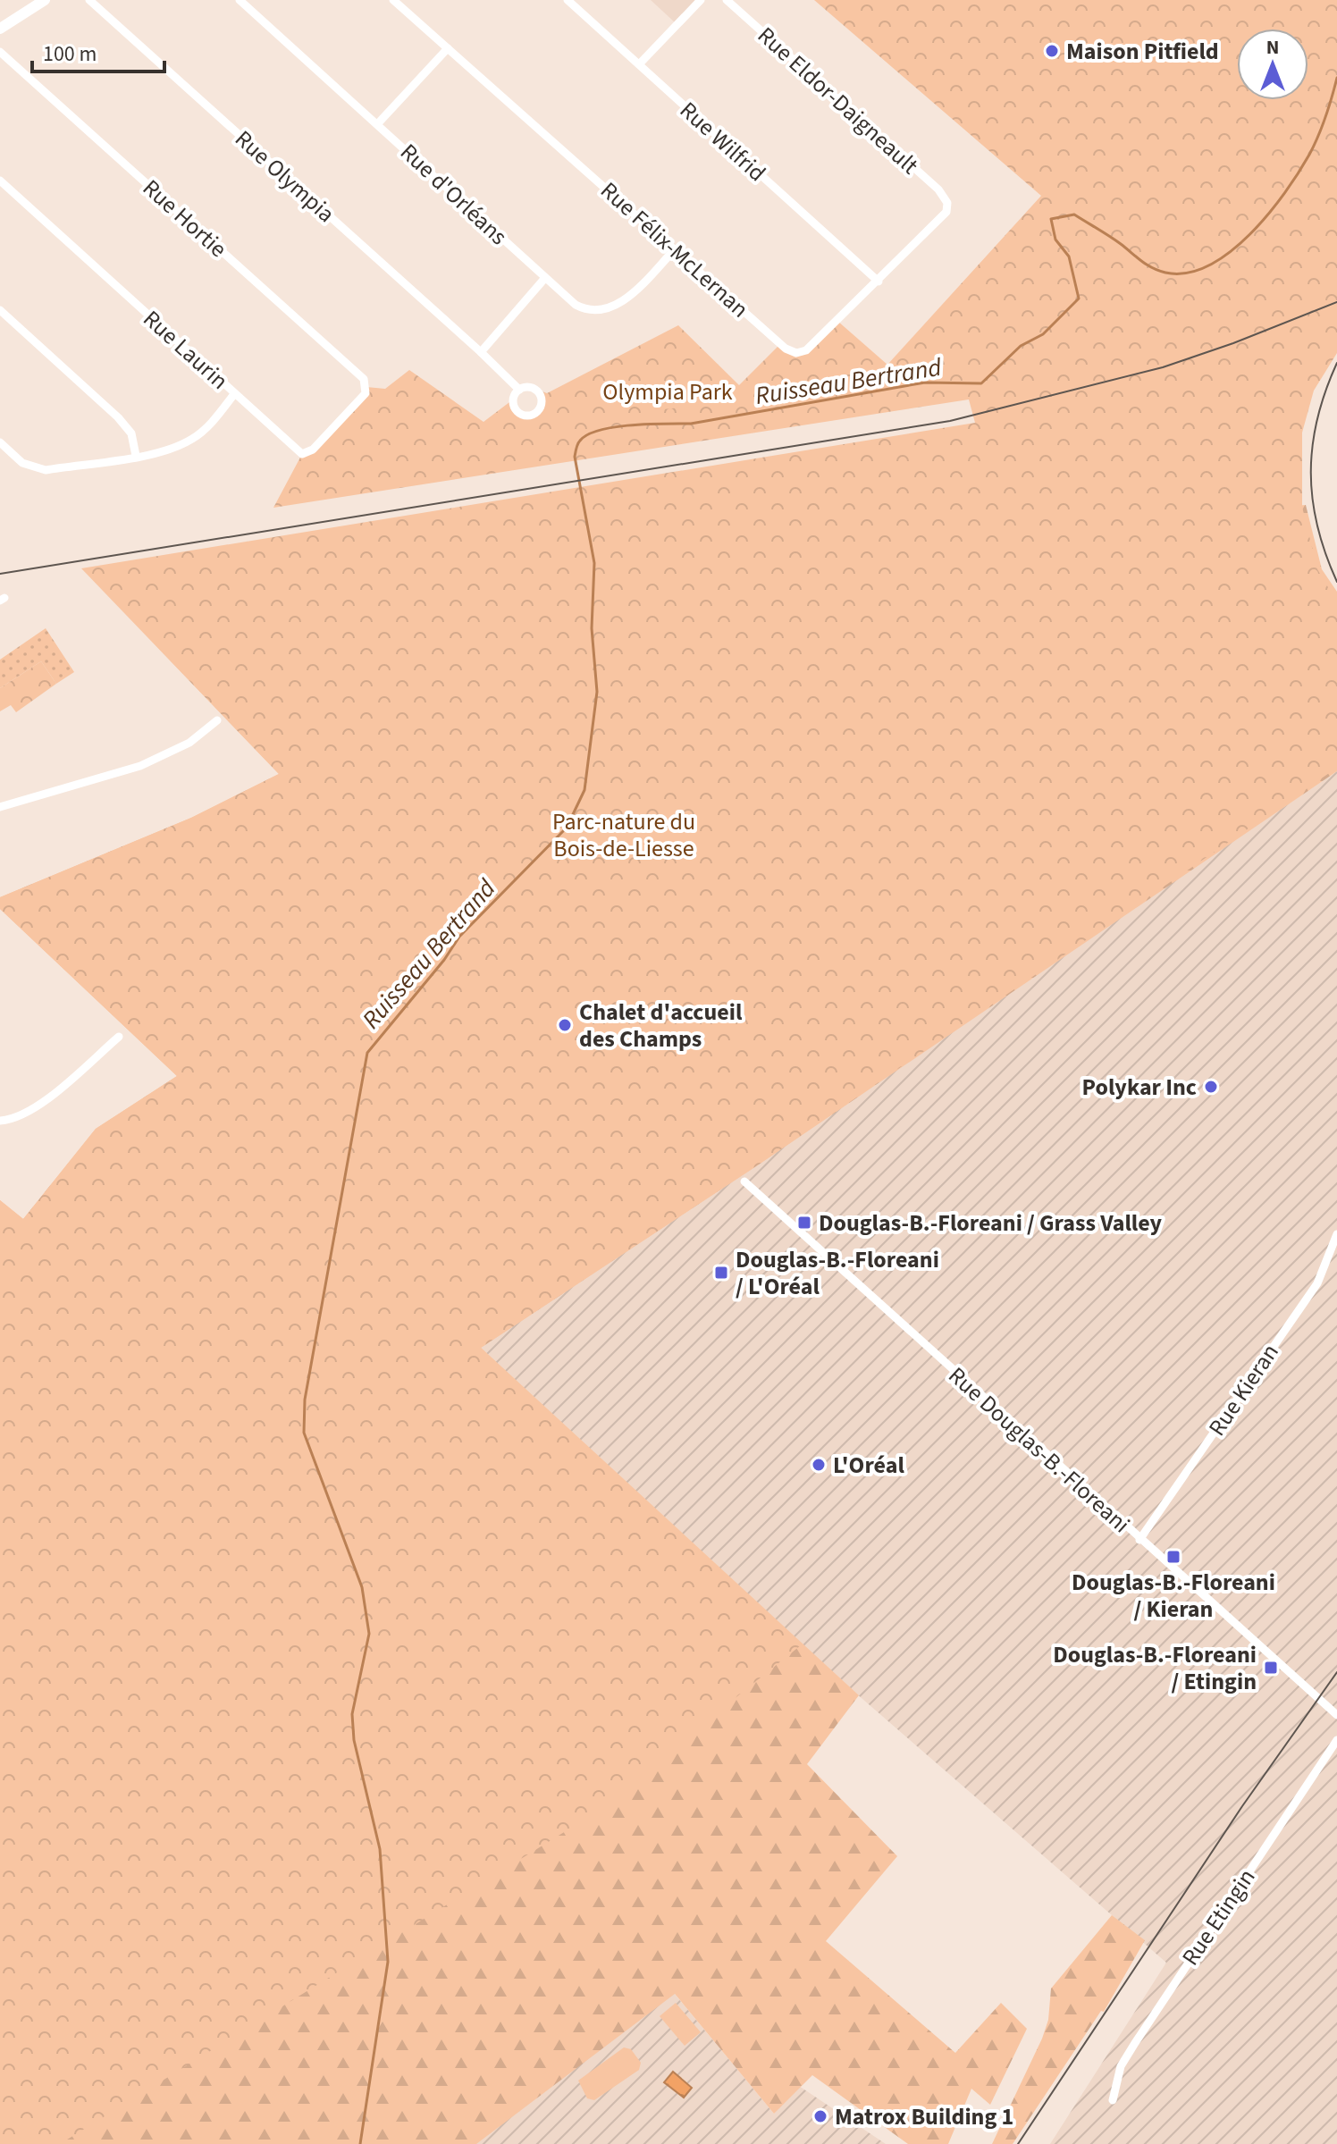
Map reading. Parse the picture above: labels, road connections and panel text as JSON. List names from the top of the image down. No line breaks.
{"streets":{"street":["Rue Eldor-Daigneault","Rue Wilfrid","Rue Olympia","Rue d'Orléans","Rue Hortie","Rue Félix-McLernan","Rue Laurin","Rue Kieran","Rue Douglas-B.-Floreani","Rue Etingin"]},"crossings":[["Rue Eldor-Daigneault","Rue Félix-McLernan"],["Rue Wilfrid","Rue Félix-McLernan"],["Rue d'Orléans","Rue Félix-McLernan"],["Rue Hortie","Rue Laurin"],["Rue Kieran","Rue Douglas-B.-Floreani"]],"water":["Ruisseau Bertrand"],"parks":["Olympia Park","Parc-nature du Bois-de-Liesse"],"places":{"other":["Maison Pitfield","Chalet d'accueil des Champs","Polykar Inc","L'Oréal","Matrox Building 1"],"transit":["Douglas-B.-Floreani / Grass Valley","Douglas-B.-Floreani / L'Oréal","Douglas-B.-Floreani / Kieran","Douglas-B.-Floreani / Etingin"]},"scale_bar":"100 m","north":"top"}
